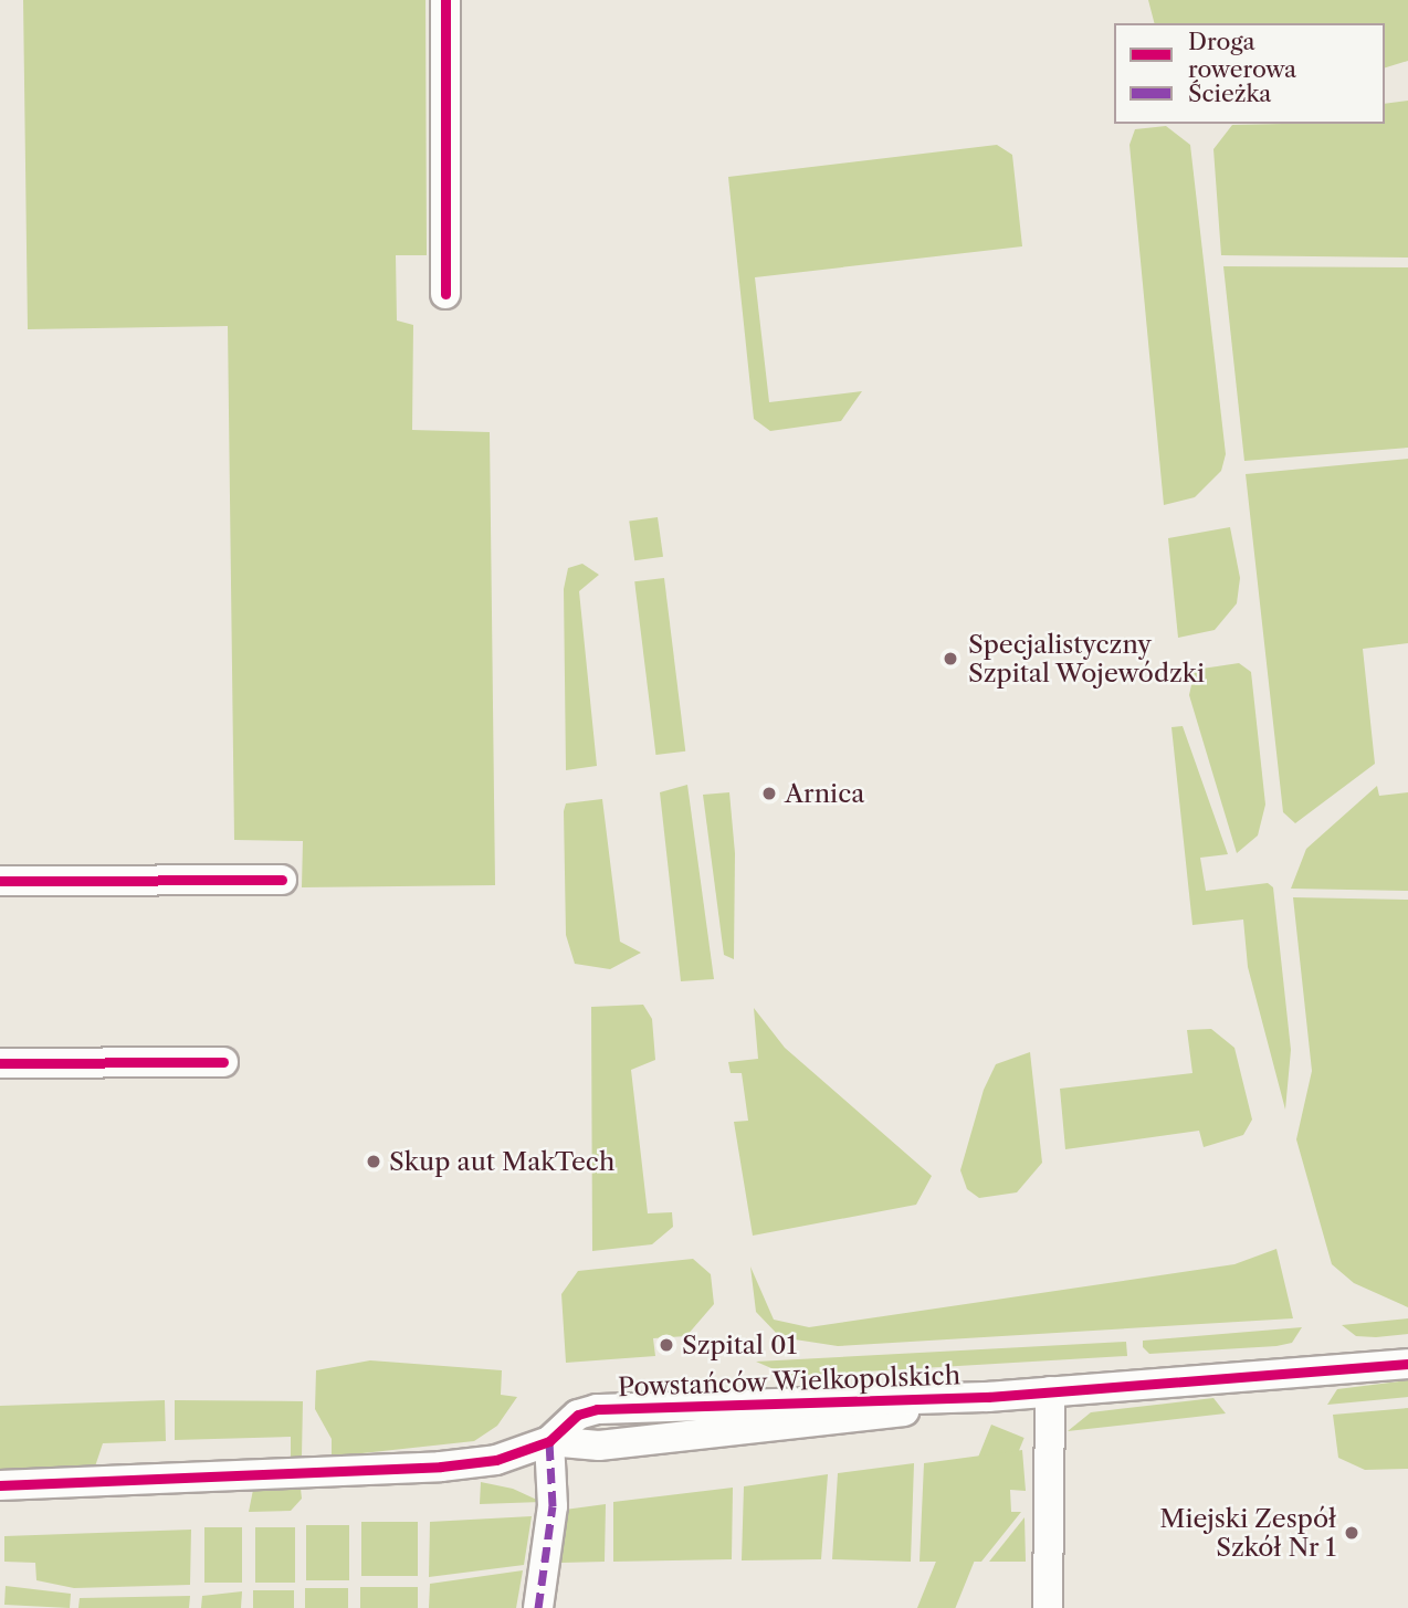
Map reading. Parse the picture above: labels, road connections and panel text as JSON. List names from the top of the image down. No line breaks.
{"streets":{"street":["Powstańców Wielkopolskich"]},"places":["Specjalistyczny Szpital Wojewódzki","Arnica","Skup aut MakTech","Szpital 01","Miejski Zespół Szkół Nr 1"],"legend":["Droga rowerowa","Ścieżka"]}
